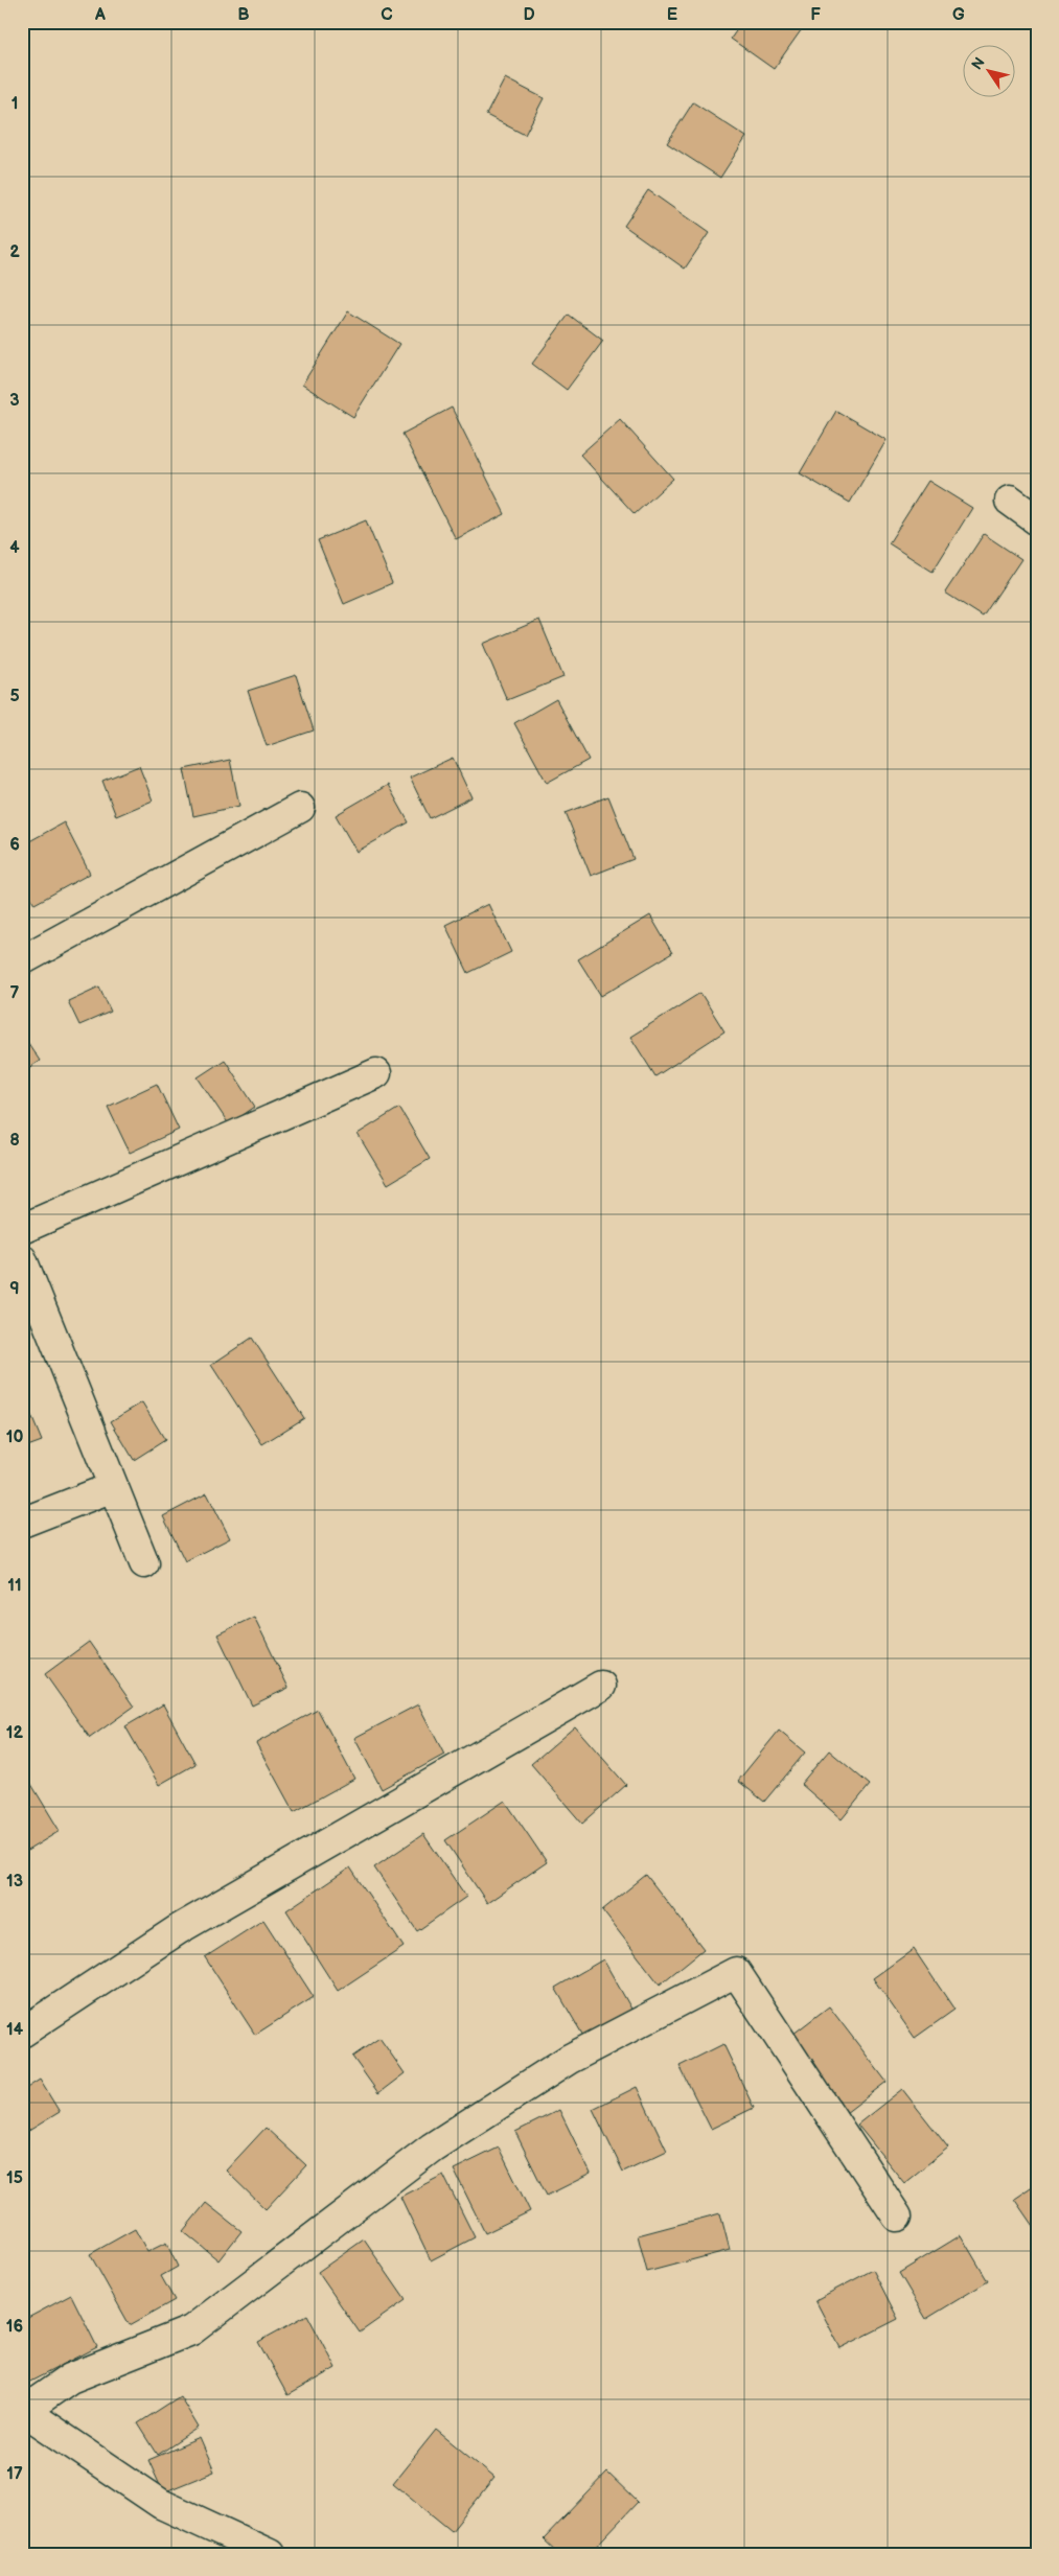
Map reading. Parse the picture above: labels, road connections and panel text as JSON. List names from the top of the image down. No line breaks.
{"north":"top left","grid":{"columns":["A","B","C","D","E","F","G"],"rows":["1","2","3","4","5","6","7","8","9","10","11","12","13","14","15","16","17"]}}
